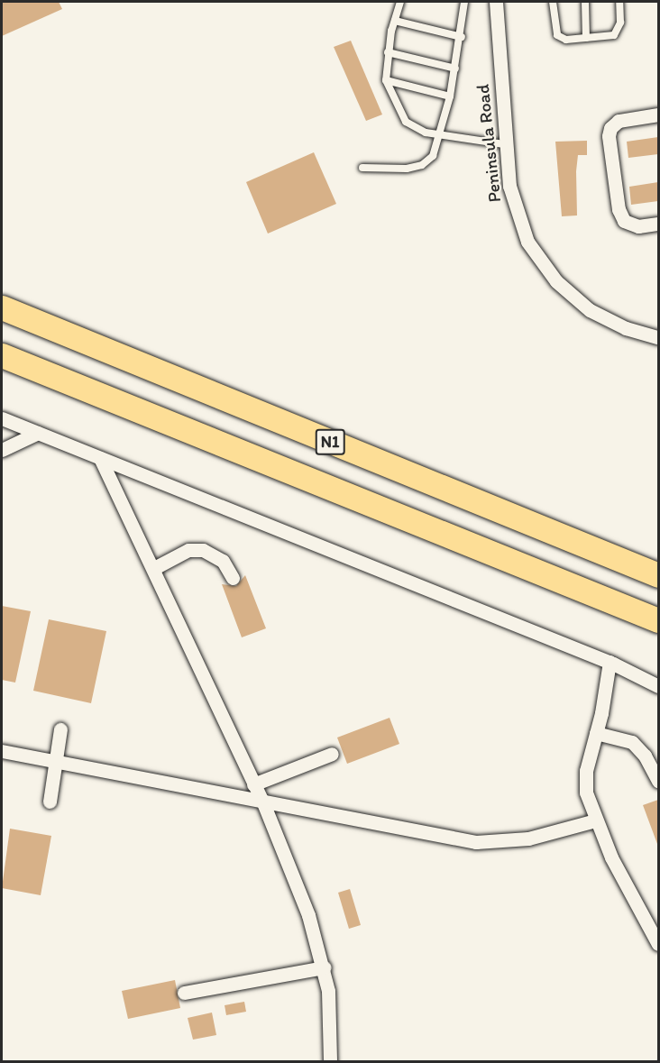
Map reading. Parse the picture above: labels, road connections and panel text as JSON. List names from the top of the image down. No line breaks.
{"streets":{"highway":["N1"],"street":["Peninsula Road"]}}
